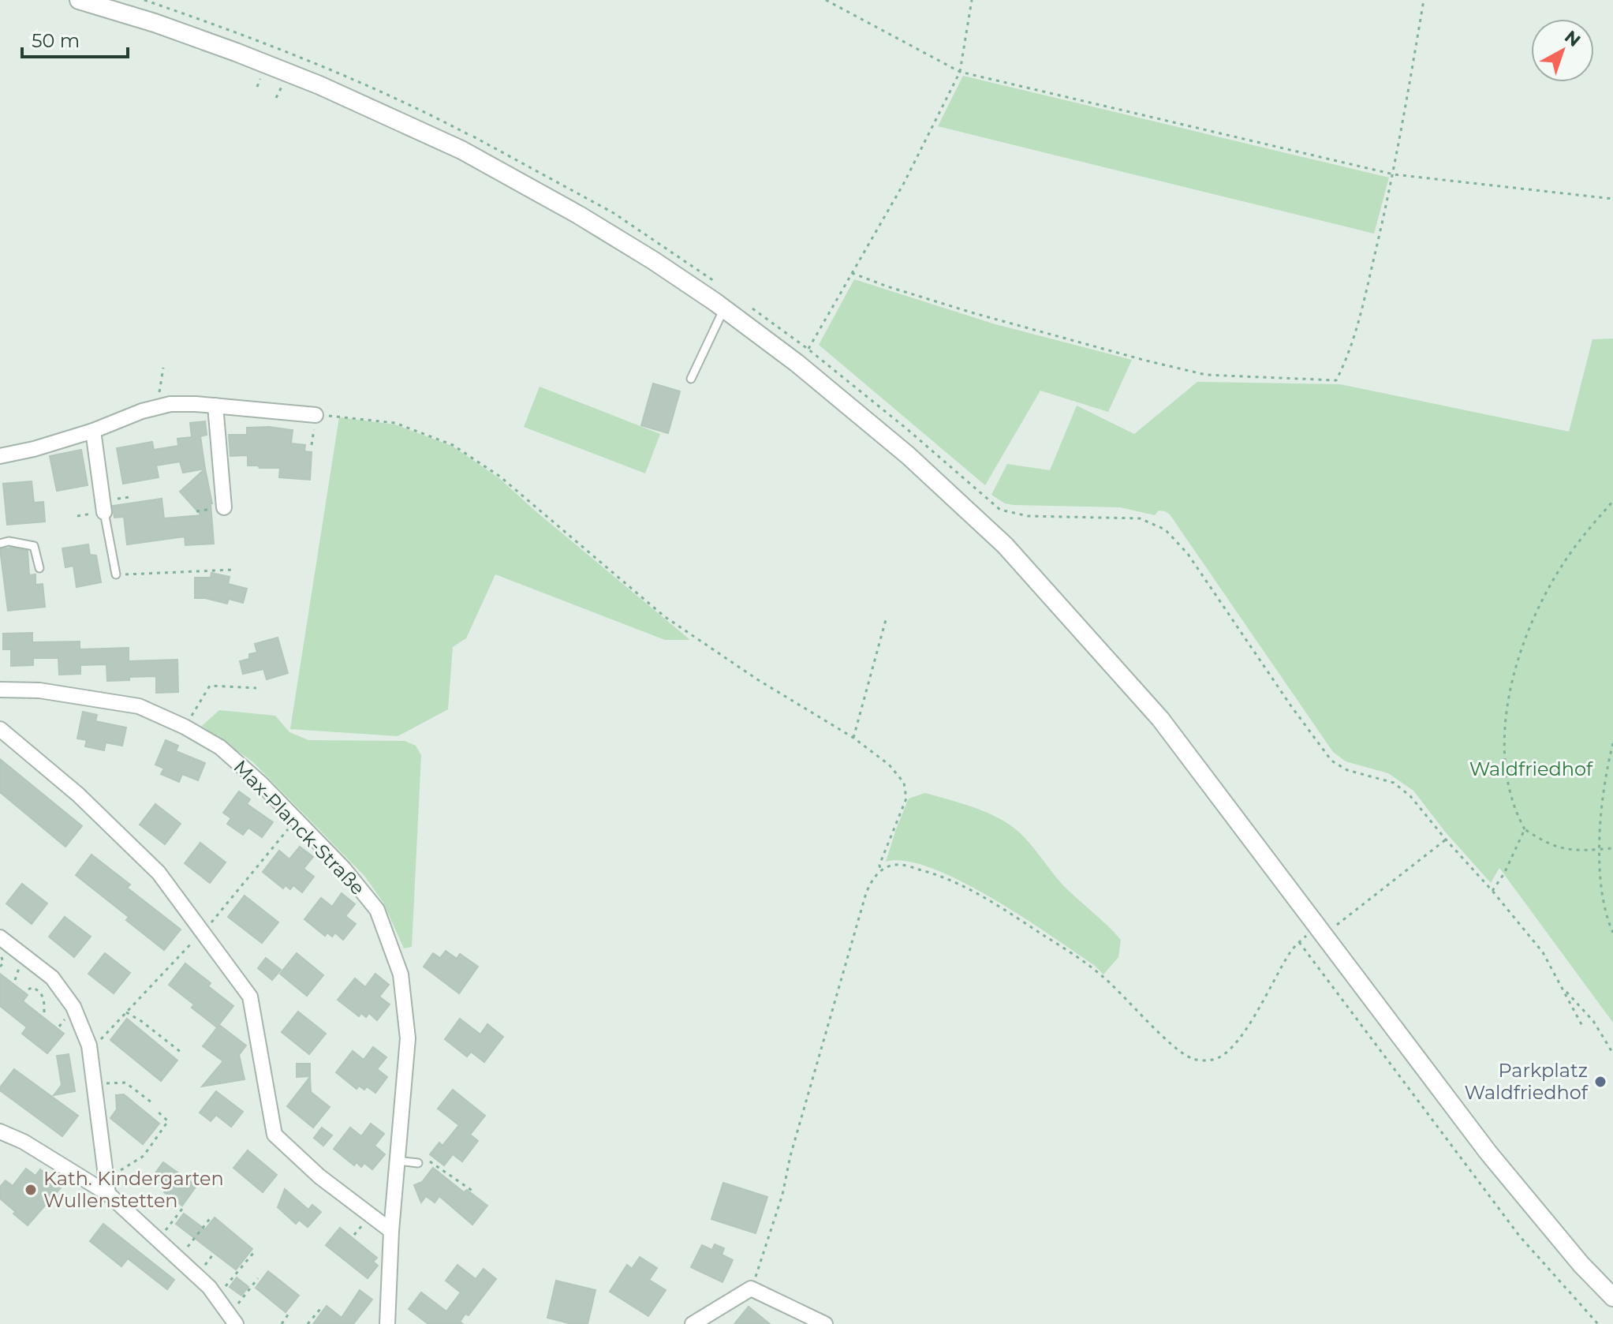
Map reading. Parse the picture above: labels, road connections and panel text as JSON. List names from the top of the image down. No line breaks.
{"streets":{"street":["Max-Planck-Straße"]},"parks":["Waldfriedhof"],"places":["Parkplatz Waldfriedhof","Kath. Kindergarten Wullenstetten"],"scale_bar":"50 m","north":"top right"}
